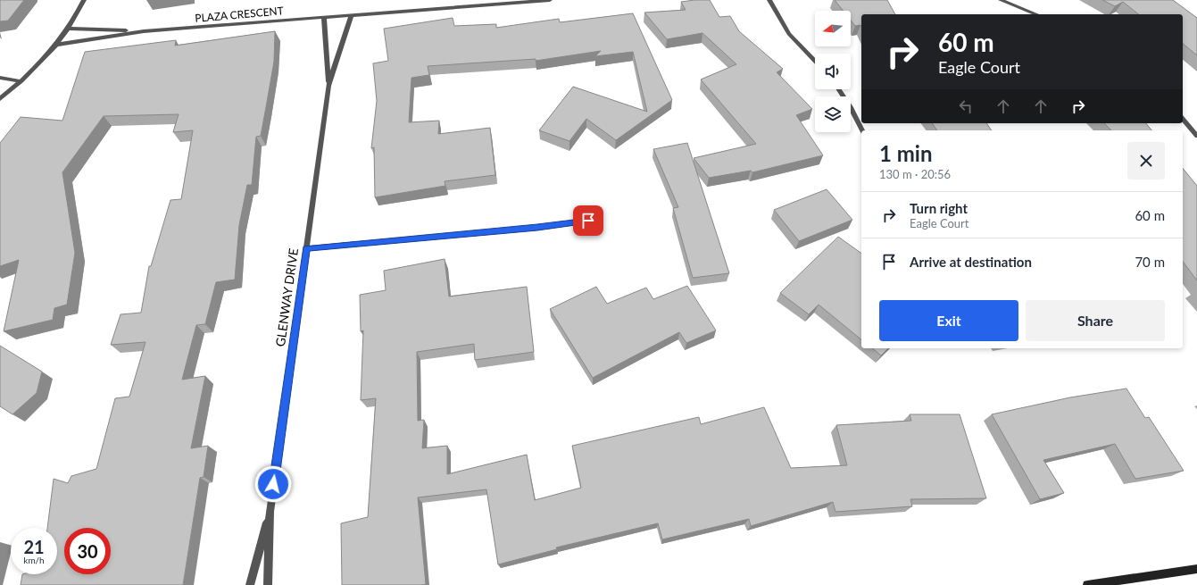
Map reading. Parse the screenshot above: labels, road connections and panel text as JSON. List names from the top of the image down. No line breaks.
{"streets":{"street":["PLAZA CRESCENT","GLENWAY DRIVE"]},"crossings":[["PLAZA CRESCENT","GLENWAY DRIVE"]],"north":"left","page":{"turn":["60 m","Eagle Court"],"heading":["1 min","130 m · 20:56"],"list":[{"name":"Turn right","note":"Eagle Court","value":"60 m"},{"name":"Arrive at destination","value":"70 m"}],"buttons":["Exit","Share"],"speed":"21 km/h","limit":"30"}}
